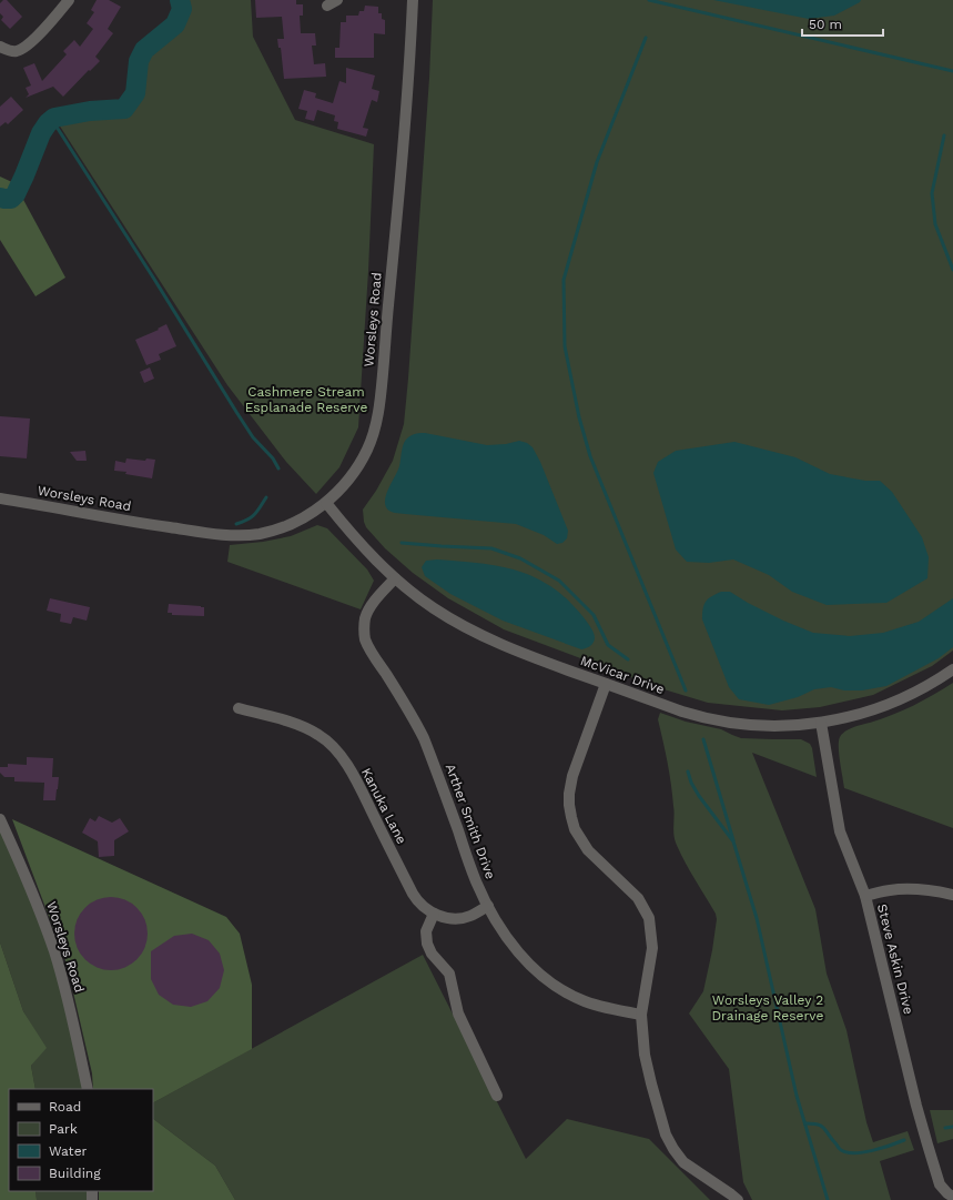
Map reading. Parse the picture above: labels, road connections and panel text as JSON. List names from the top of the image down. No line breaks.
{"streets":{"street":["Worsleys Road","McVicar Drive","Kanuka Lane","Arther Smith Drive","Steve Askin Drive"]},"crossings":[["Worsleys Road","McVicar Drive"],["McVicar Drive","Arther Smith Drive"],["McVicar Drive","Steve Askin Drive"],["Kanuka Lane","Arther Smith Drive"]],"parks":["Cashmere Stream Esplanade Reserve","Worsleys Valley 2 Drainage Reserve"],"legend":["Road","Park","Water","Building"],"scale_bar":"50 m"}
